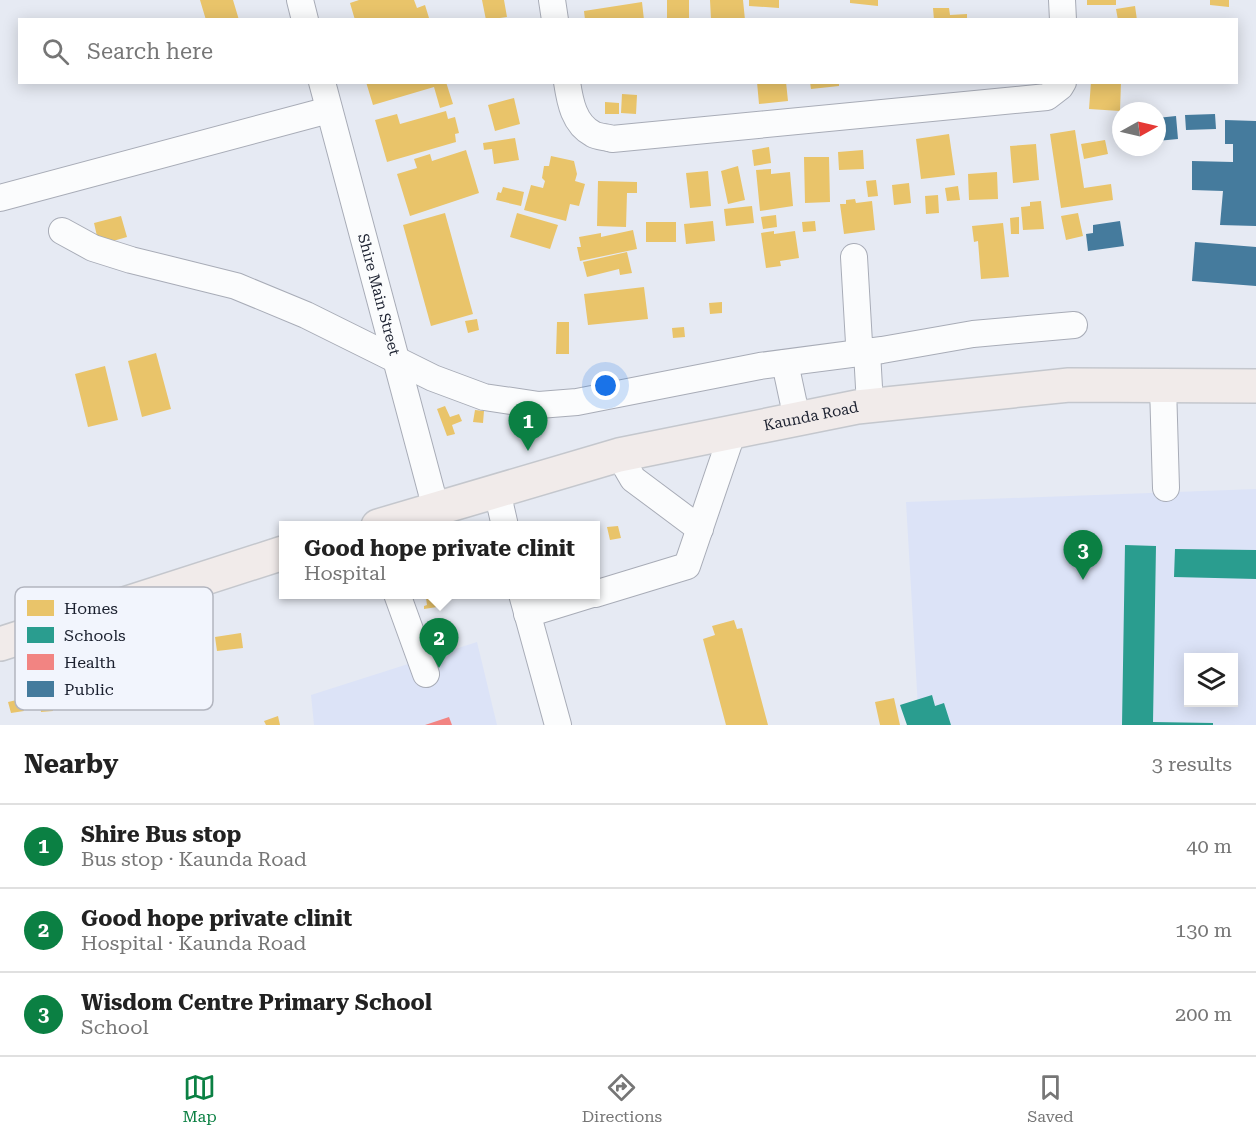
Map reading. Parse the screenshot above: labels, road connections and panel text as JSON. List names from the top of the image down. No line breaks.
{"streets":{"main road":["Kaunda Road"],"street":["Shire Main Street"]},"crossings":[["Shire Main Street","Kaunda Road"]],"legend":["Homes","Schools","Health","Public"],"north":"right","page":{"search":"Search here","pins":["1","3","2"],"popup":["Good hope private clinit","Hospital"],"heading":["Nearby","3 results"],"list":[{"mark":"1","name":"Shire Bus stop","note":"Bus stop · Kaunda Road","value":"40 m"},{"mark":"2","name":"Good hope private clinit","note":"Hospital · Kaunda Road","value":"130 m"},{"mark":"3","name":"Wisdom Centre Primary School","note":"School","value":"200 m"}],"nav":["Map","Directions","Saved"]}}
